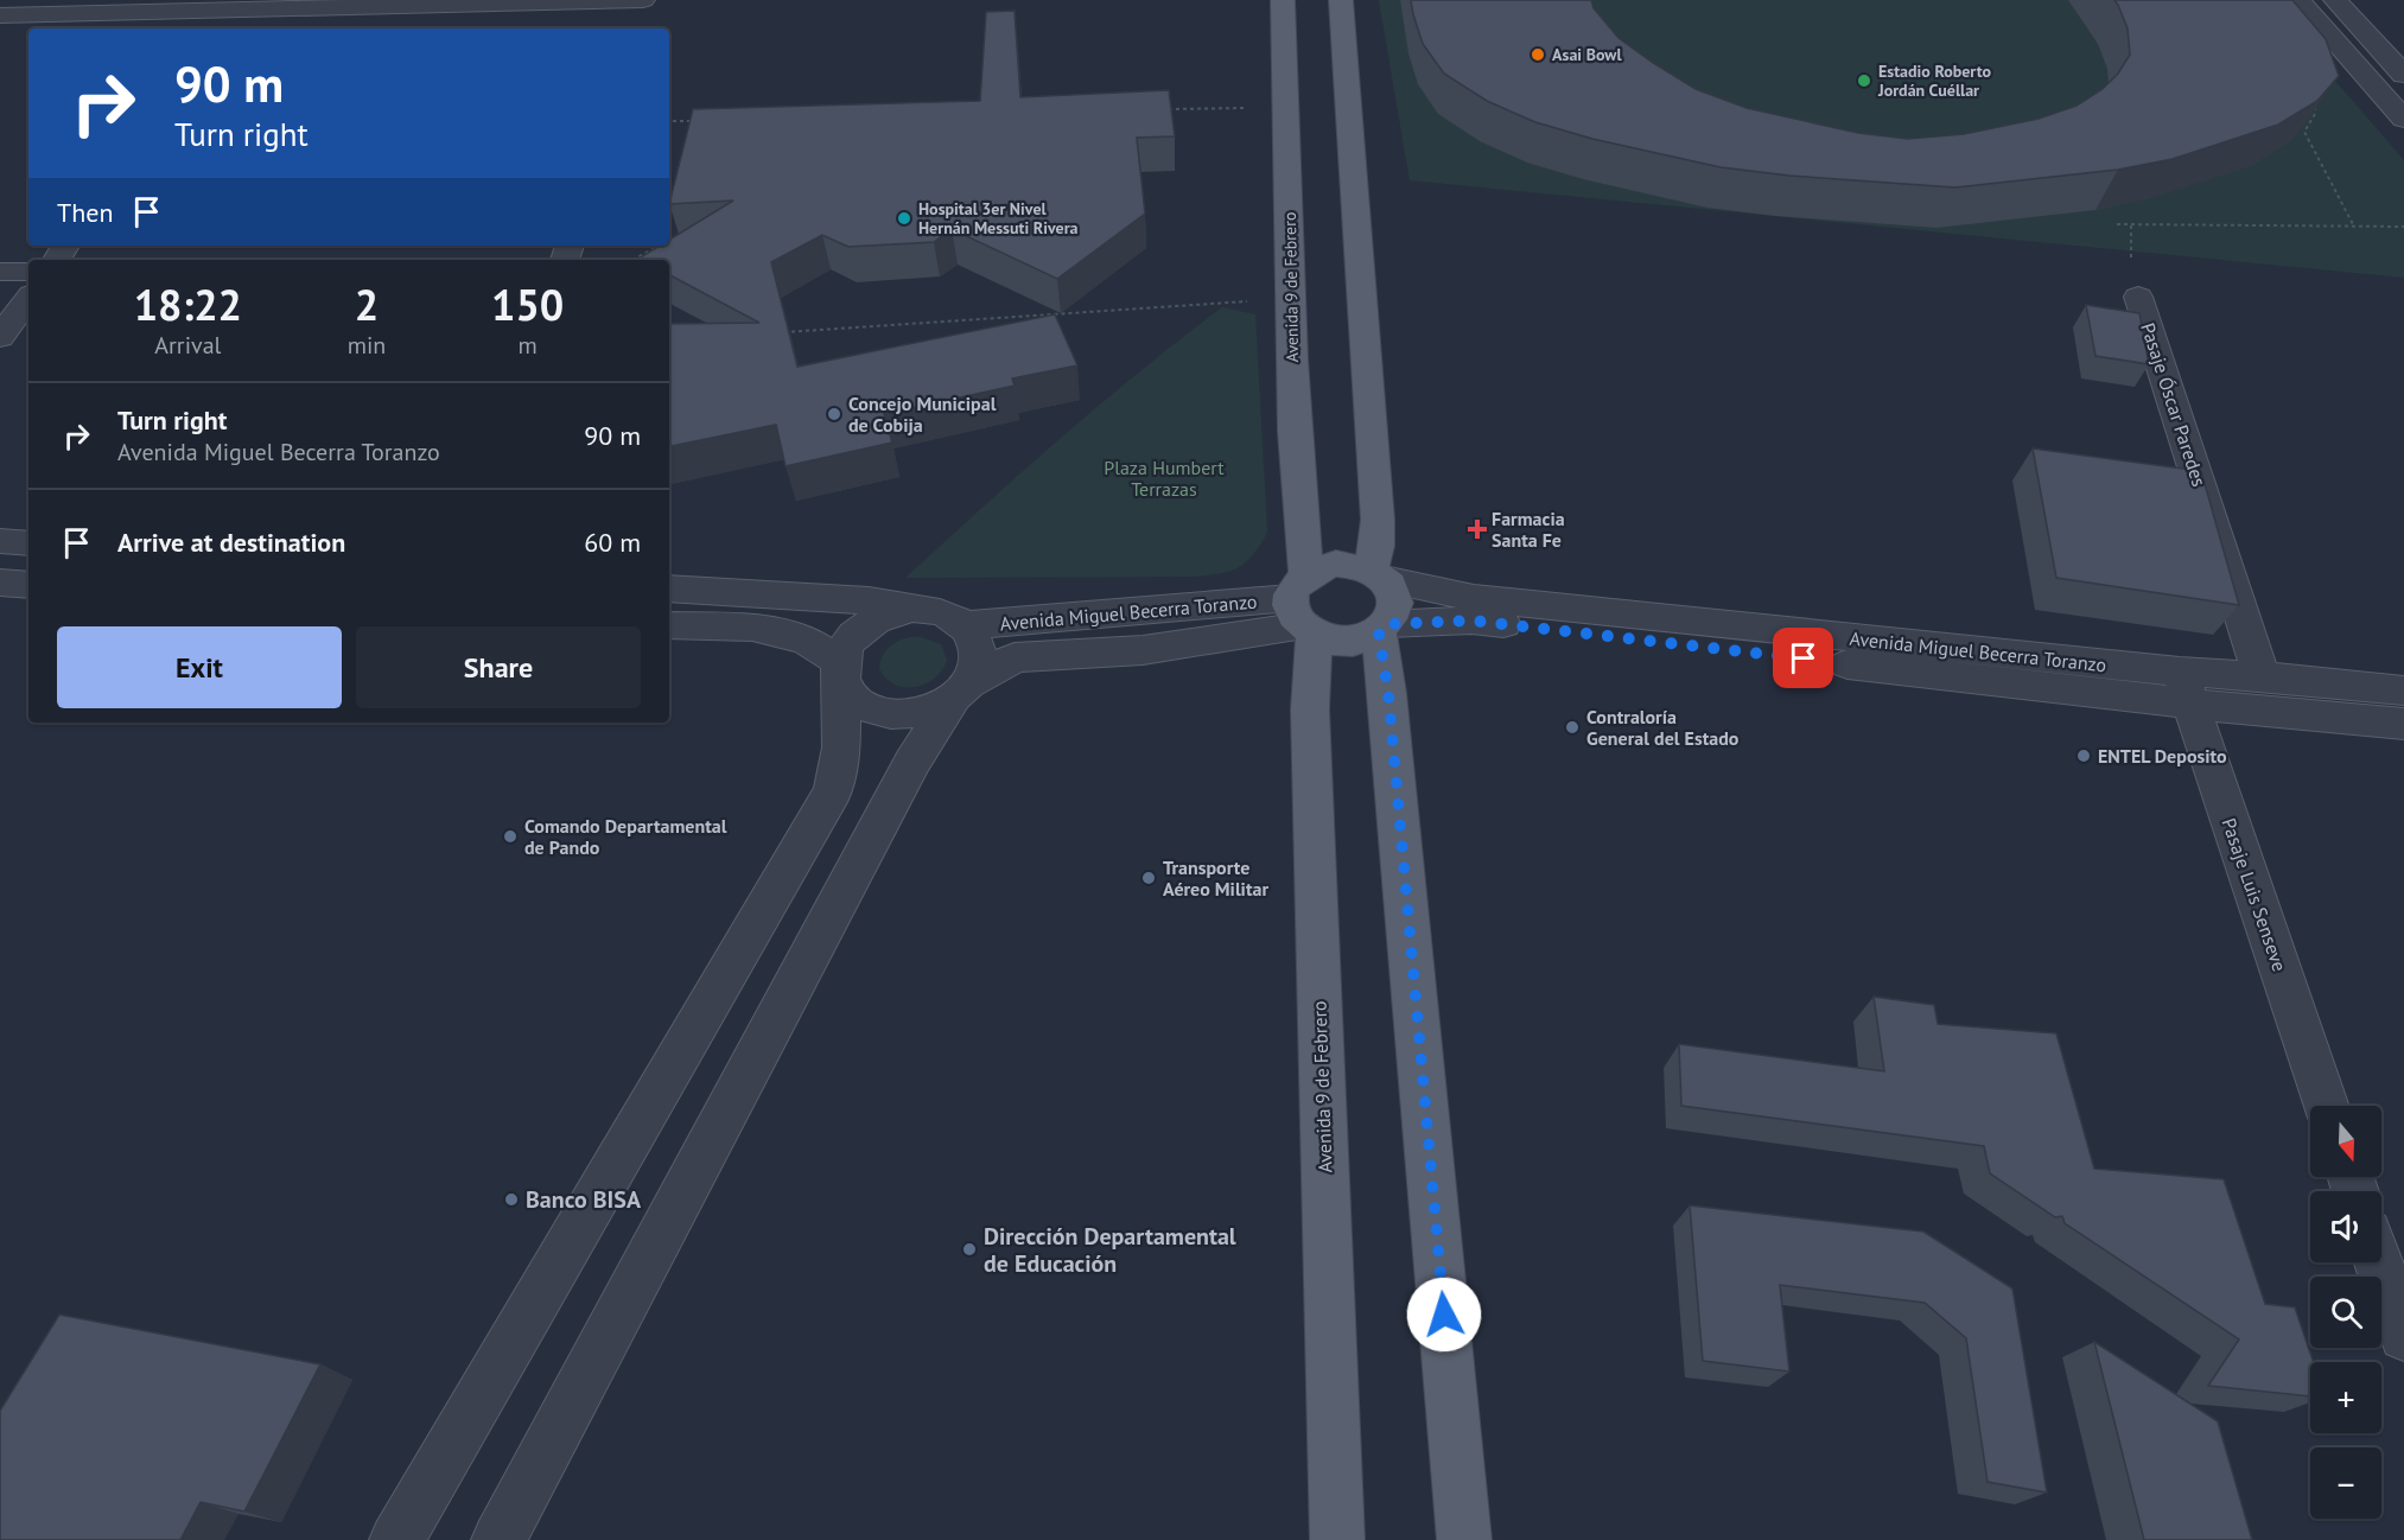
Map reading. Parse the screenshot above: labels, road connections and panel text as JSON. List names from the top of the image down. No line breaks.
{"streets":{"main road":["Avenida 9 de Febrero"],"street":["Pasaje Óscar Paredes","Avenida Miguel Becerra Toranzo","Pasaje Luis Senseve"]},"crossings":[["Avenida 9 de Febrero","Avenida Miguel Becerra Toranzo"],["Pasaje Óscar Paredes","Avenida Miguel Becerra Toranzo"],["Avenida Miguel Becerra Toranzo","Pasaje Luis Senseve"]],"parks":["Plaza Humbert Terrazas"],"places":{"other":["Asai Bowl","Estadio Roberto Jordán Cuéllar","Hospital 3er Nivel Hernán Messuti Rivera","Concejo Municipal de Cobija","Contraloría General del Estado","ENTEL Deposito","Comando Departamental de Pando","Transporte Aéreo Militar","Banco BISA","Dirección Departamental de Educación"],"health":["Farmacia Santa Fe"]},"north":"bottom","page":{"turn":["90 m","Turn right"],"then":"Then","eta":["18:22","Arrival","2","min","150","m"],"list":[{"name":"Turn right","note":"Avenida Miguel Becerra Toranzo","value":"90 m"},{"name":"Arrive at destination","value":"60 m"}],"buttons":["Exit","Share"],"map_buttons":["+","−"]}}
